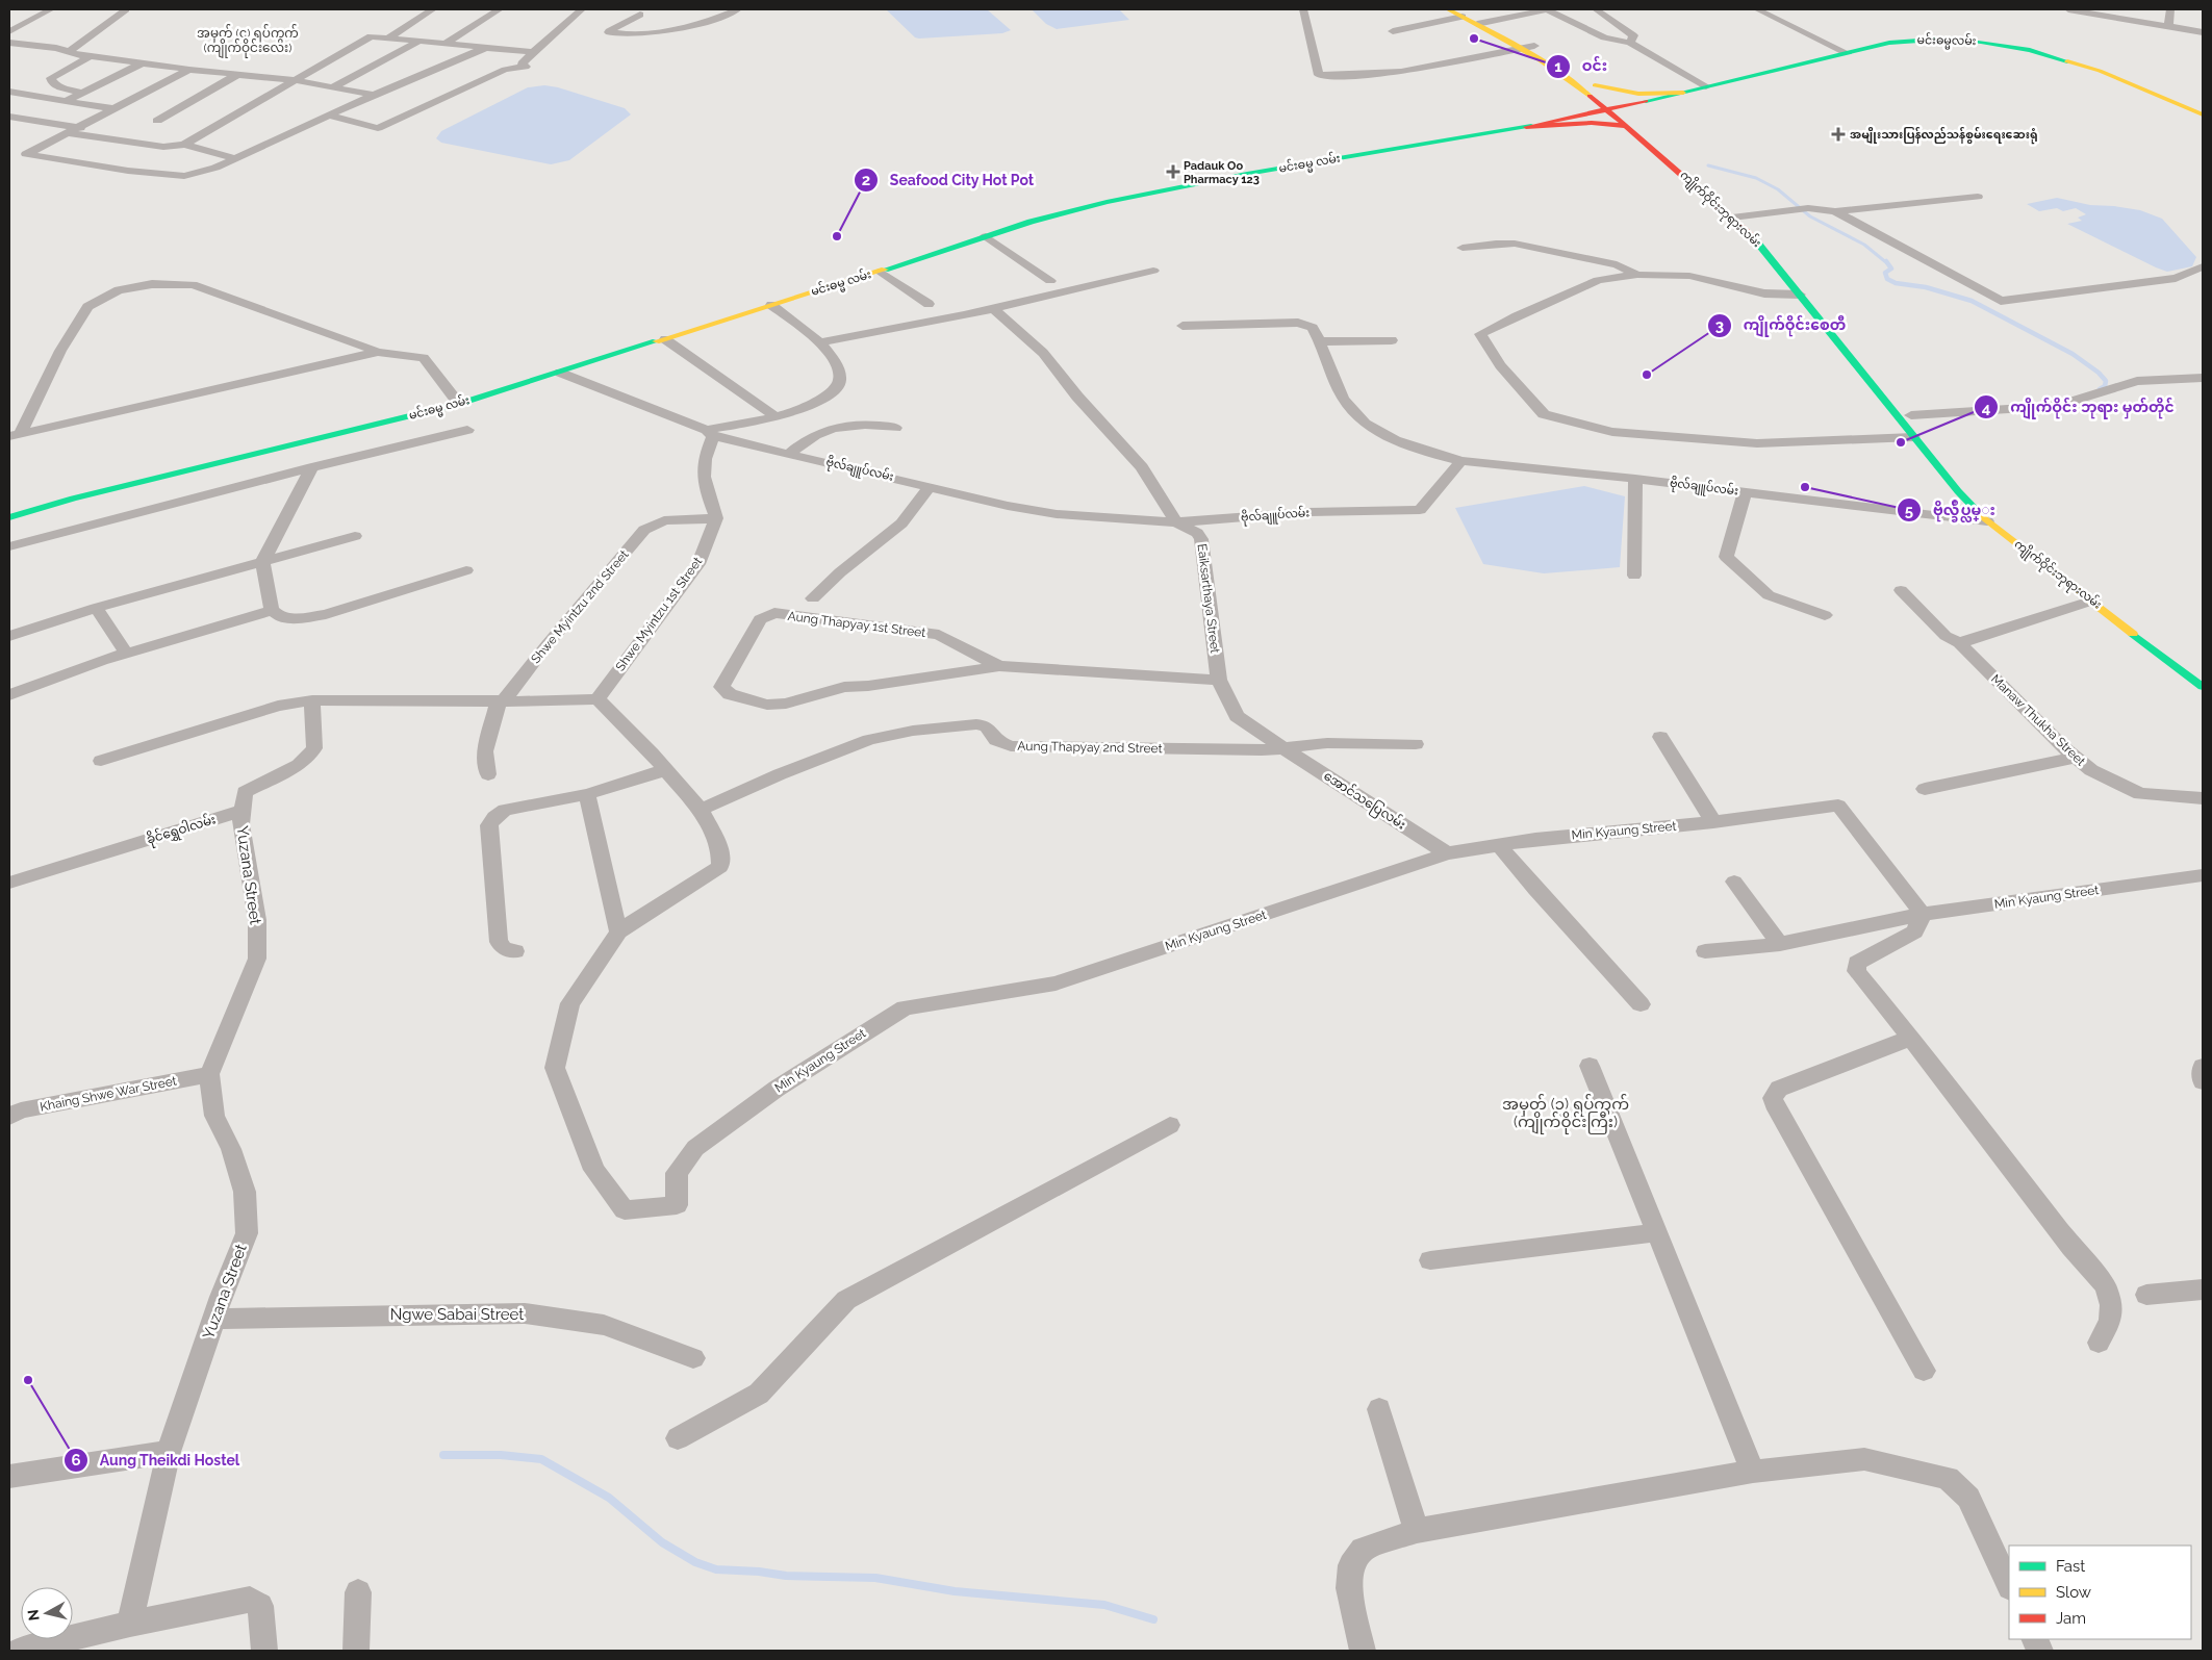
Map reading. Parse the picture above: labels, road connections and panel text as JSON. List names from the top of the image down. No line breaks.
{"streets":{"main road":["မင်းဓမ္မလမ်း","မင်းဓမ္မ လမ်း","ကျိုက်ဝိုင်းဘုရားလမ်း"],"street":["ဗိုလ်ချူပ်လမ်း","Eaiksarthaya Street","Shwe Myintzu 2nd Street","Shwe Myintzu 1st Street","Aung Thapyay 1st Street","Manaw Thukha Street","Aung Thapyay 2nd Street","အောင်သပြေလမ်း","ခိုင်ရွှေဝါလမ်း","Min Kyaung Street","Yuzana Street","Khaing Shwe War Street","Ngwe Sabai Street"]},"crossings":[["မင်းဓမ္မလမ်း","မင်းဓမ္မ လမ်း"],["မင်းဓမ္မ လမ်း","ကျိုက်ဝိုင်းဘုရားလမ်း"],["မင်းဓမ္မ လမ်း","ဗိုလ်ချူပ်လမ်း"],["ကျိုက်ဝိုင်းဘုရားလမ်း","ဗိုလ်ချူပ်လမ်း"],["ဗိုလ်ချူပ်လမ်း","Eaiksarthaya Street"],["Eaiksarthaya Street","Aung Thapyay 1st Street"],["Eaiksarthaya Street","Aung Thapyay 2nd Street"],["Eaiksarthaya Street","အောင်သပြေလမ်း"],["Shwe Myintzu 2nd Street","Shwe Myintzu 1st Street"],["Aung Thapyay 2nd Street","အောင်သပြေလမ်း"],["အောင်သပြေလမ်း","Min Kyaung Street"],["ခိုင်ရွှေဝါလမ်း","Yuzana Street"],["Yuzana Street","Khaing Shwe War Street"],["Yuzana Street","Ngwe Sabai Street"]],"districts":["အမှတ် (၄) ရပ်ကွက် (ကျိုက်ဝိုင်းလေး)","အမှတ် (၃) ရပ်ကွက် (ကျိုက်ဝိုင်းကြီး)"],"places":{"other":["ဝင်း","Seafood City Hot Pot","ကျိုက်ဝိုင်းစေတီ","ကျိုက်ဝိုင်း ဘုရား မှတ်တိုင်","ဗိုလ္ခ်ဳပ္လမ္း","Aung Theikdi Hostel"],"health":["အမျိုးသားပြန်လည်သန်စွမ်းရေးဆေးရုံ","Padauk Oo Pharmacy 123"]},"legend":["Fast","Slow","Jam"],"north":"left"}
